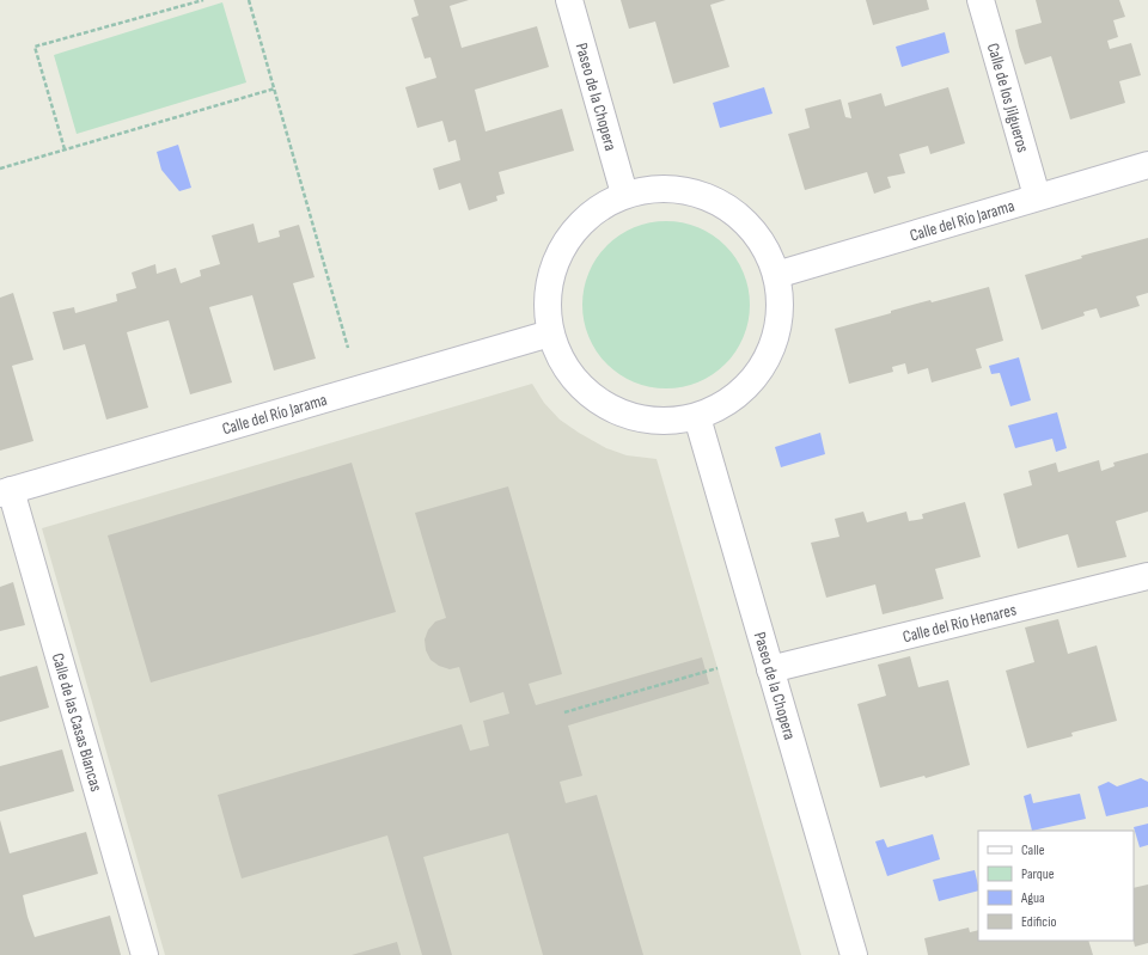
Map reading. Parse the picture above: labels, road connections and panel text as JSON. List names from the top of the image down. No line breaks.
{"streets":{"street":["Paseo de la Chopera","Calle de los Jilgueros","Calle del Río Jarama","Calle del Río Henares","Calle de las Casas Blancas"]},"crossings":[["Paseo de la Chopera","Calle del Río Henares"],["Calle de los Jilgueros","Calle del Río Jarama"],["Calle del Río Jarama","Calle de las Casas Blancas"]],"legend":["Calle","Parque","Agua","Edificio"]}
